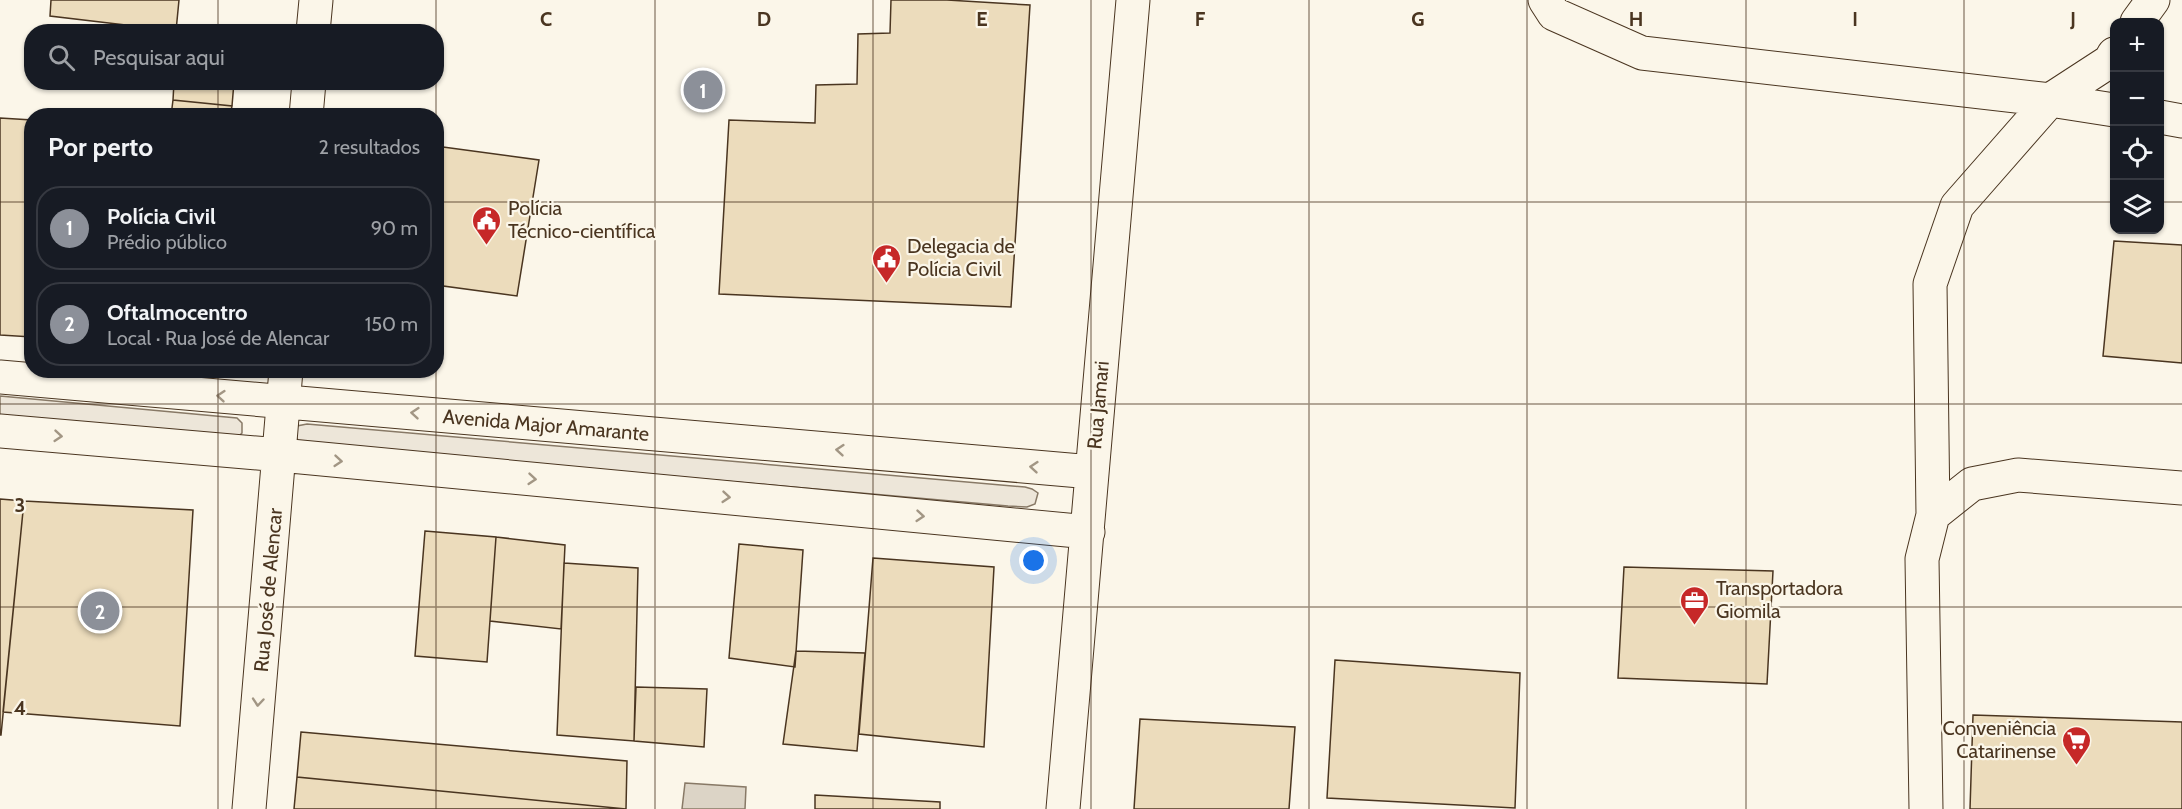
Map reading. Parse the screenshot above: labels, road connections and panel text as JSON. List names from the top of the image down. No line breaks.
{"streets":{"street":["Rua Jamari","Avenida Major Amarante","Rua José de Alencar"]},"crossings":[["Rua Jamari","Avenida Major Amarante"],["Avenida Major Amarante","Rua José de Alencar"]],"one_way":["Rua José de Alencar"],"places":{"public building":["Polícia Técnico-científica","Delegacia de Polícia Civil"],"office":["Transportadora Giomila"],"supermarket":["Conveniência Catarinense"]},"page":{"map_buttons":["+","−"],"search":"Pesquisar aqui","pins":["1","2"],"heading":["Por perto","2 resultados"],"list":[{"mark":"1","name":"Polícia Civil","note":"Prédio público","value":"90 m"},{"mark":"2","name":"Oftalmocentro","note":"Local · Rua José de Alencar","value":"150 m"}]},"grid":{"columns":["C","D","E","F","G","H","I","J"],"rows":["3","4"]}}
